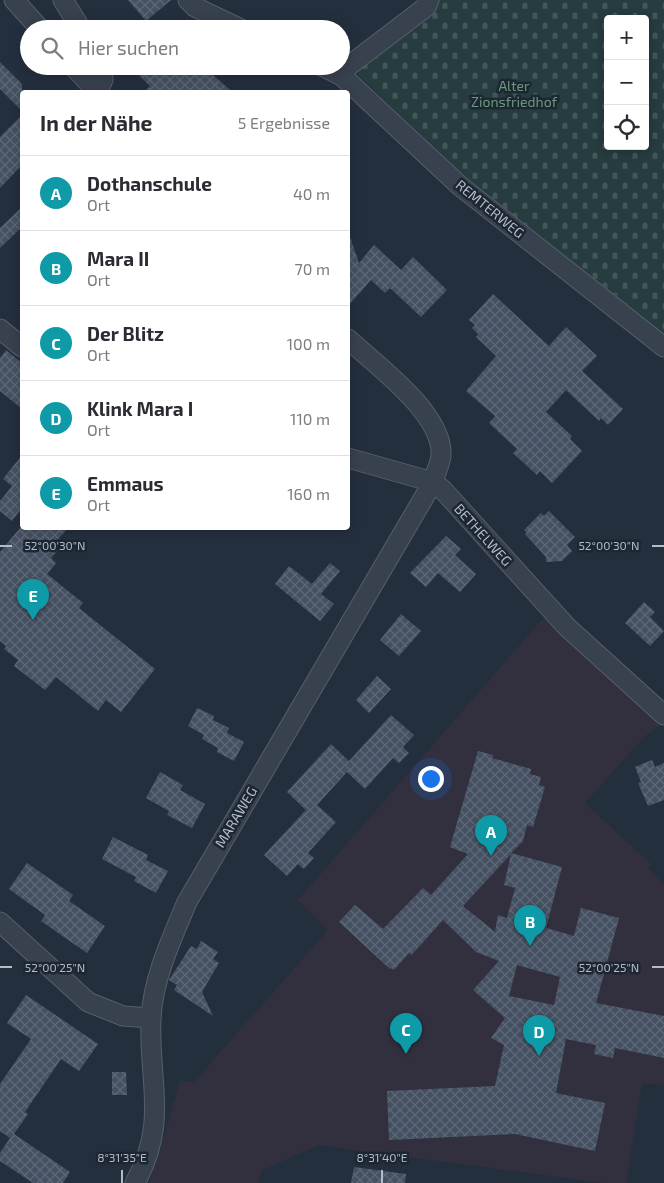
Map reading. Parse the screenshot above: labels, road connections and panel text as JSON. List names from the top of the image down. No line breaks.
{"streets":{"street":["REMTERWEG","BETHELWEG","MARAWEG"]},"crossings":[["BETHELWEG","MARAWEG"]],"parks":["Alter Zionsfriedhof"],"page":{"map_buttons":["+","−"],"search":"Hier suchen","heading":["In der Nähe","5 Ergebnisse"],"list":[{"mark":"A","name":"Dothanschule","note":"Ort","value":"40 m"},{"mark":"B","name":"Mara II","note":"Ort","value":"70 m"},{"mark":"C","name":"Der Blitz","note":"Ort","value":"100 m"},{"mark":"D","name":"Klink Mara I","note":"Ort","value":"110 m"},{"mark":"E","name":"Emmaus","note":"Ort","value":"160 m"}],"pins":["E","A","B","C","D"]},"coordinates":["52°00'30\"N","52°00'25\"N","8°31'35\"E","8°31'40\"E"]}
